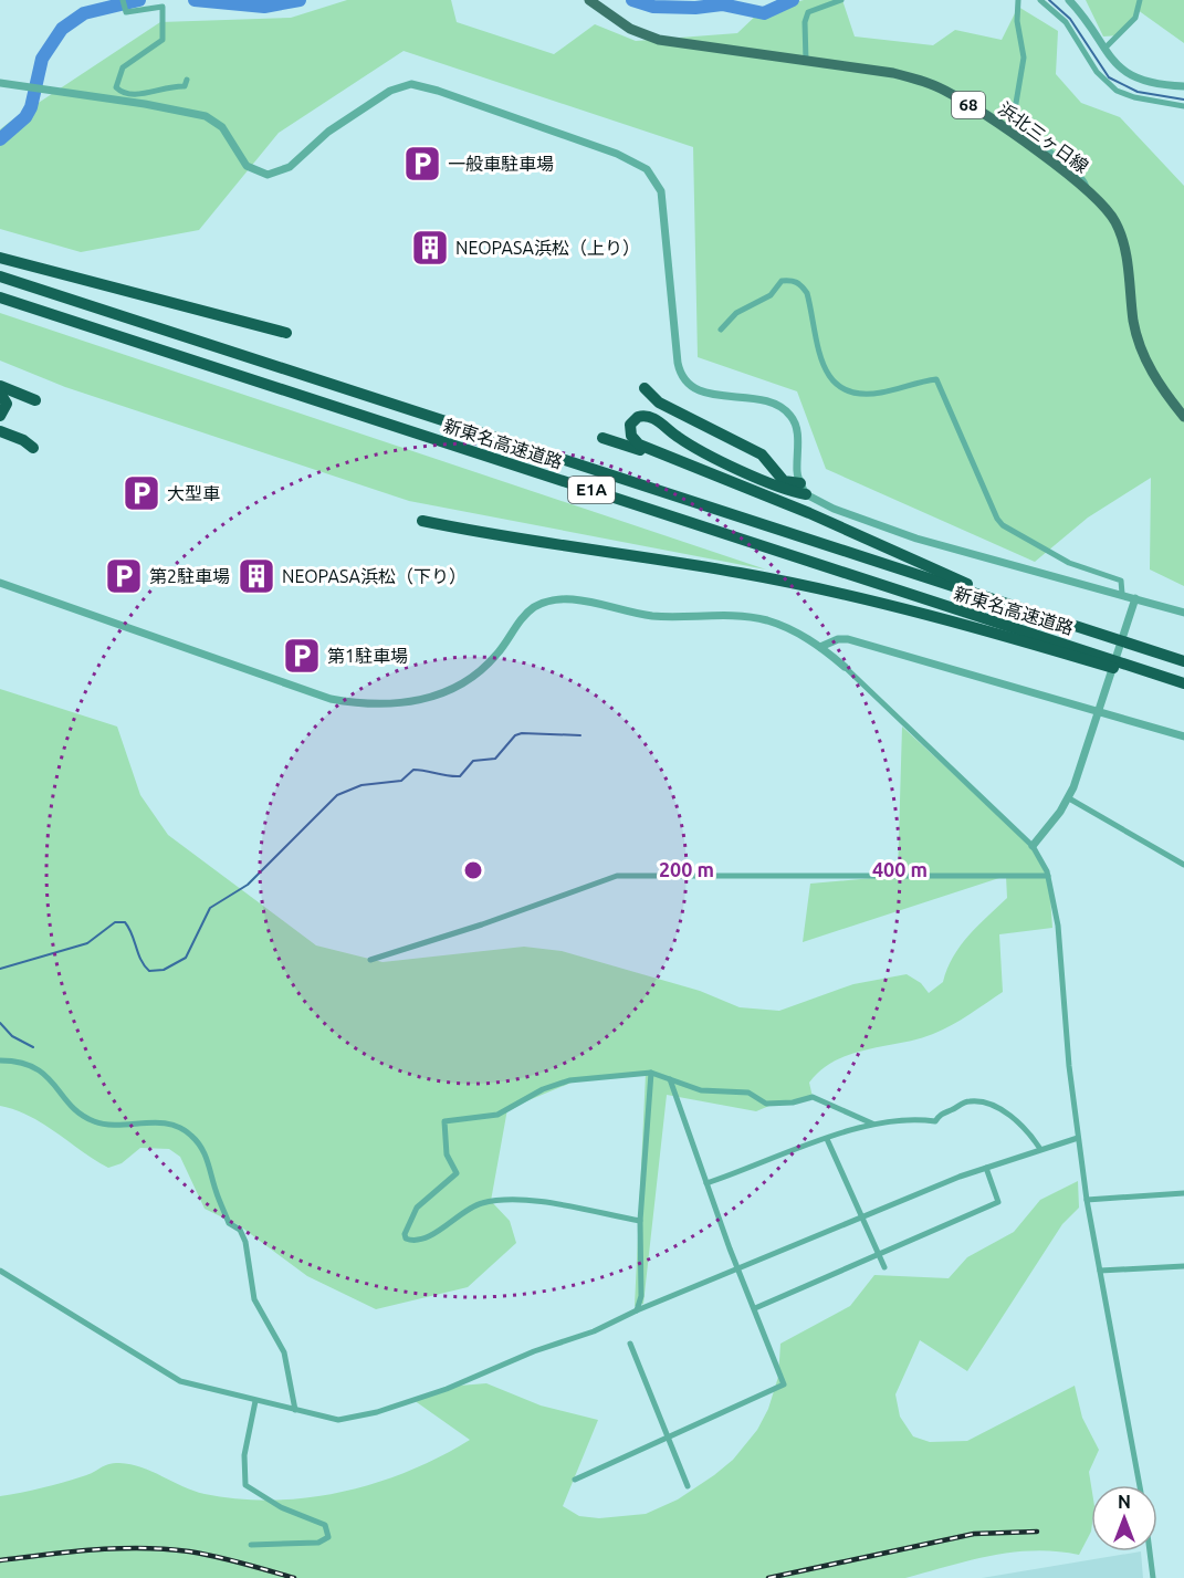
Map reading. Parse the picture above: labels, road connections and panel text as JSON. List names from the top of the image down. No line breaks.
{"streets":{"highway":["新東名高速道路","E1A"],"main road":["68","浜北三ヶ日線"]},"places":{"parking":["一般車駐車場","大型車","第2駐車場","第1駐車場"],"building":["NEOPASA浜松（上り）","NEOPASA浜松（下り）"]},"north":"top","rings":["200 m","400 m"]}
